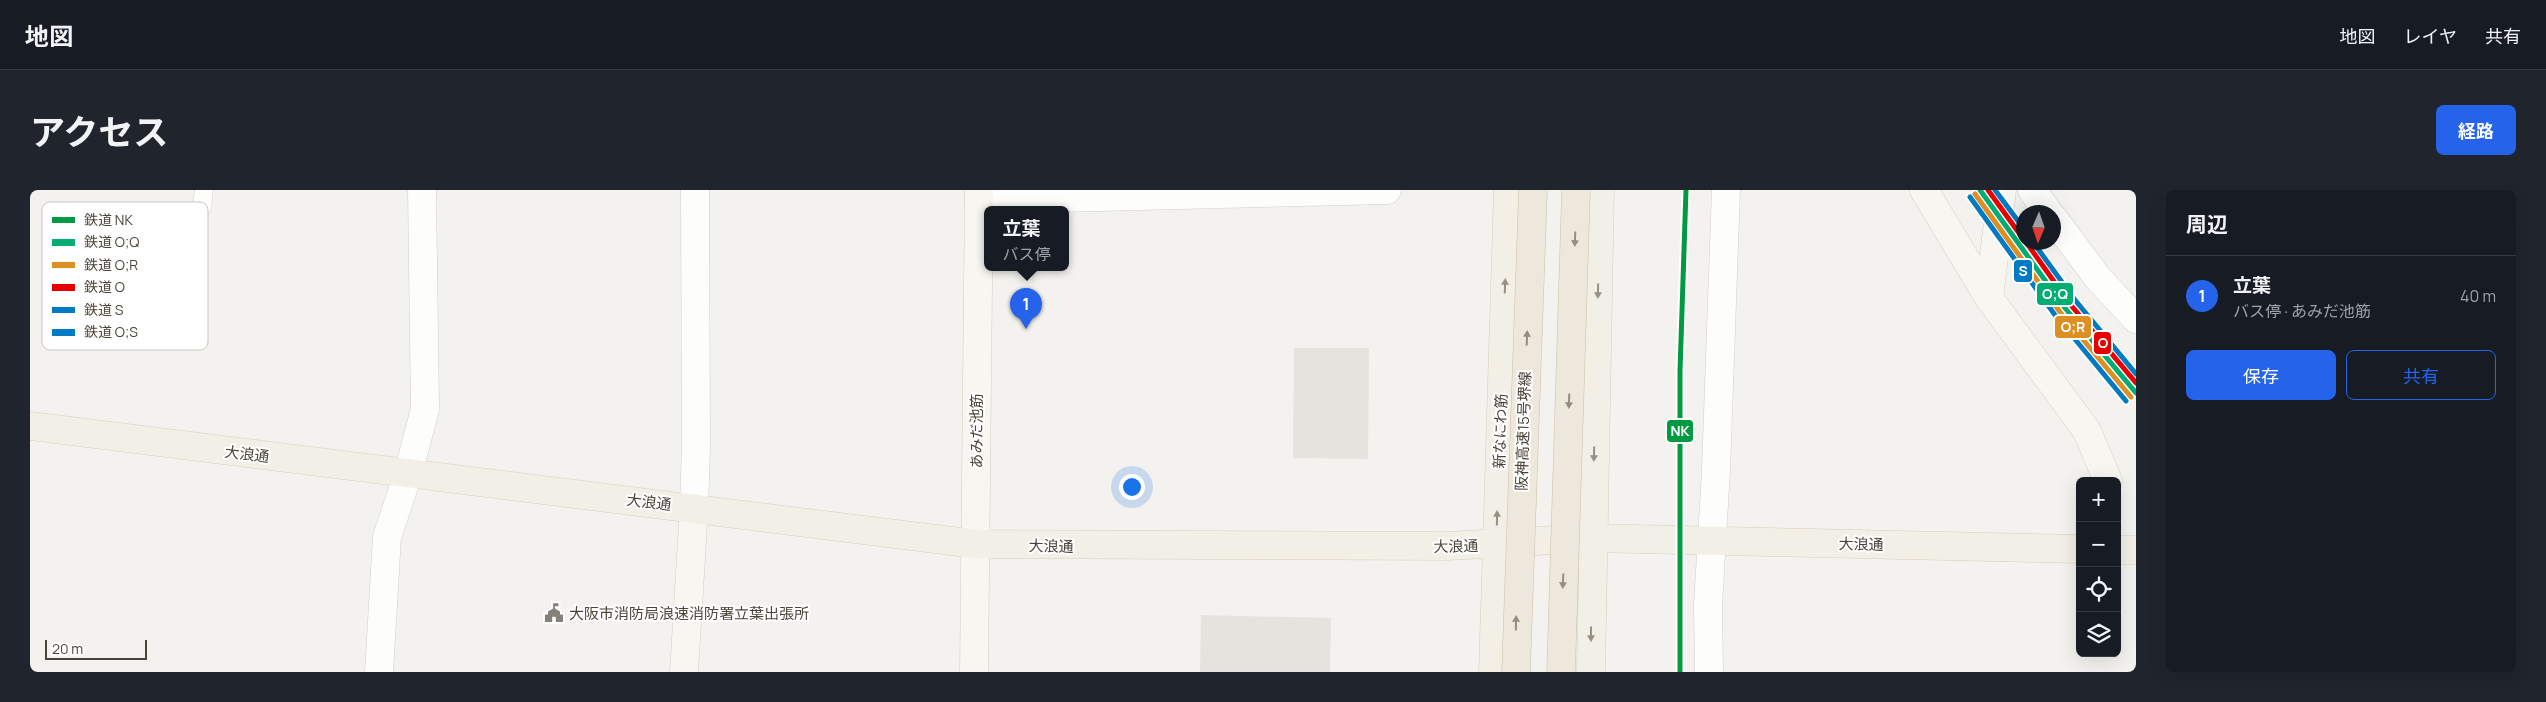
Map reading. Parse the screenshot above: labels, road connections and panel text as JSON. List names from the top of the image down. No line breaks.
{"streets":{"highway":["阪神高速15号堺線"],"main road":["新なにわ筋","大浪通"],"street":["あみだ池筋"]},"crossings":[["あみだ池筋","大浪通"],["新なにわ筋","大浪通"]],"places":{"public building":["大阪市消防局浪速消防署立葉出張所"]},"lines":["rail line NK","rail line O;Q","rail line O","rail line O;S","rail line O;R","rail line S"],"legend":["鉄道 NK","鉄道 O;Q","鉄道 O;R","鉄道 O","鉄道 S","鉄道 O;S"],"scale_bar":"20 m","north":"bottom","page":{"header":"地図","nav":["地図","レイヤ","共有"],"title":"アクセス","buttons":["経路",["保存","共有"]],"heading":"周辺","popup":["立葉","バス停"],"list":[{"mark":"1","name":"立葉","note":"バス停 · あみだ池筋","value":"40 m"}],"pins":"1","map_buttons":["+","−"],"scale":"20 m"}}
